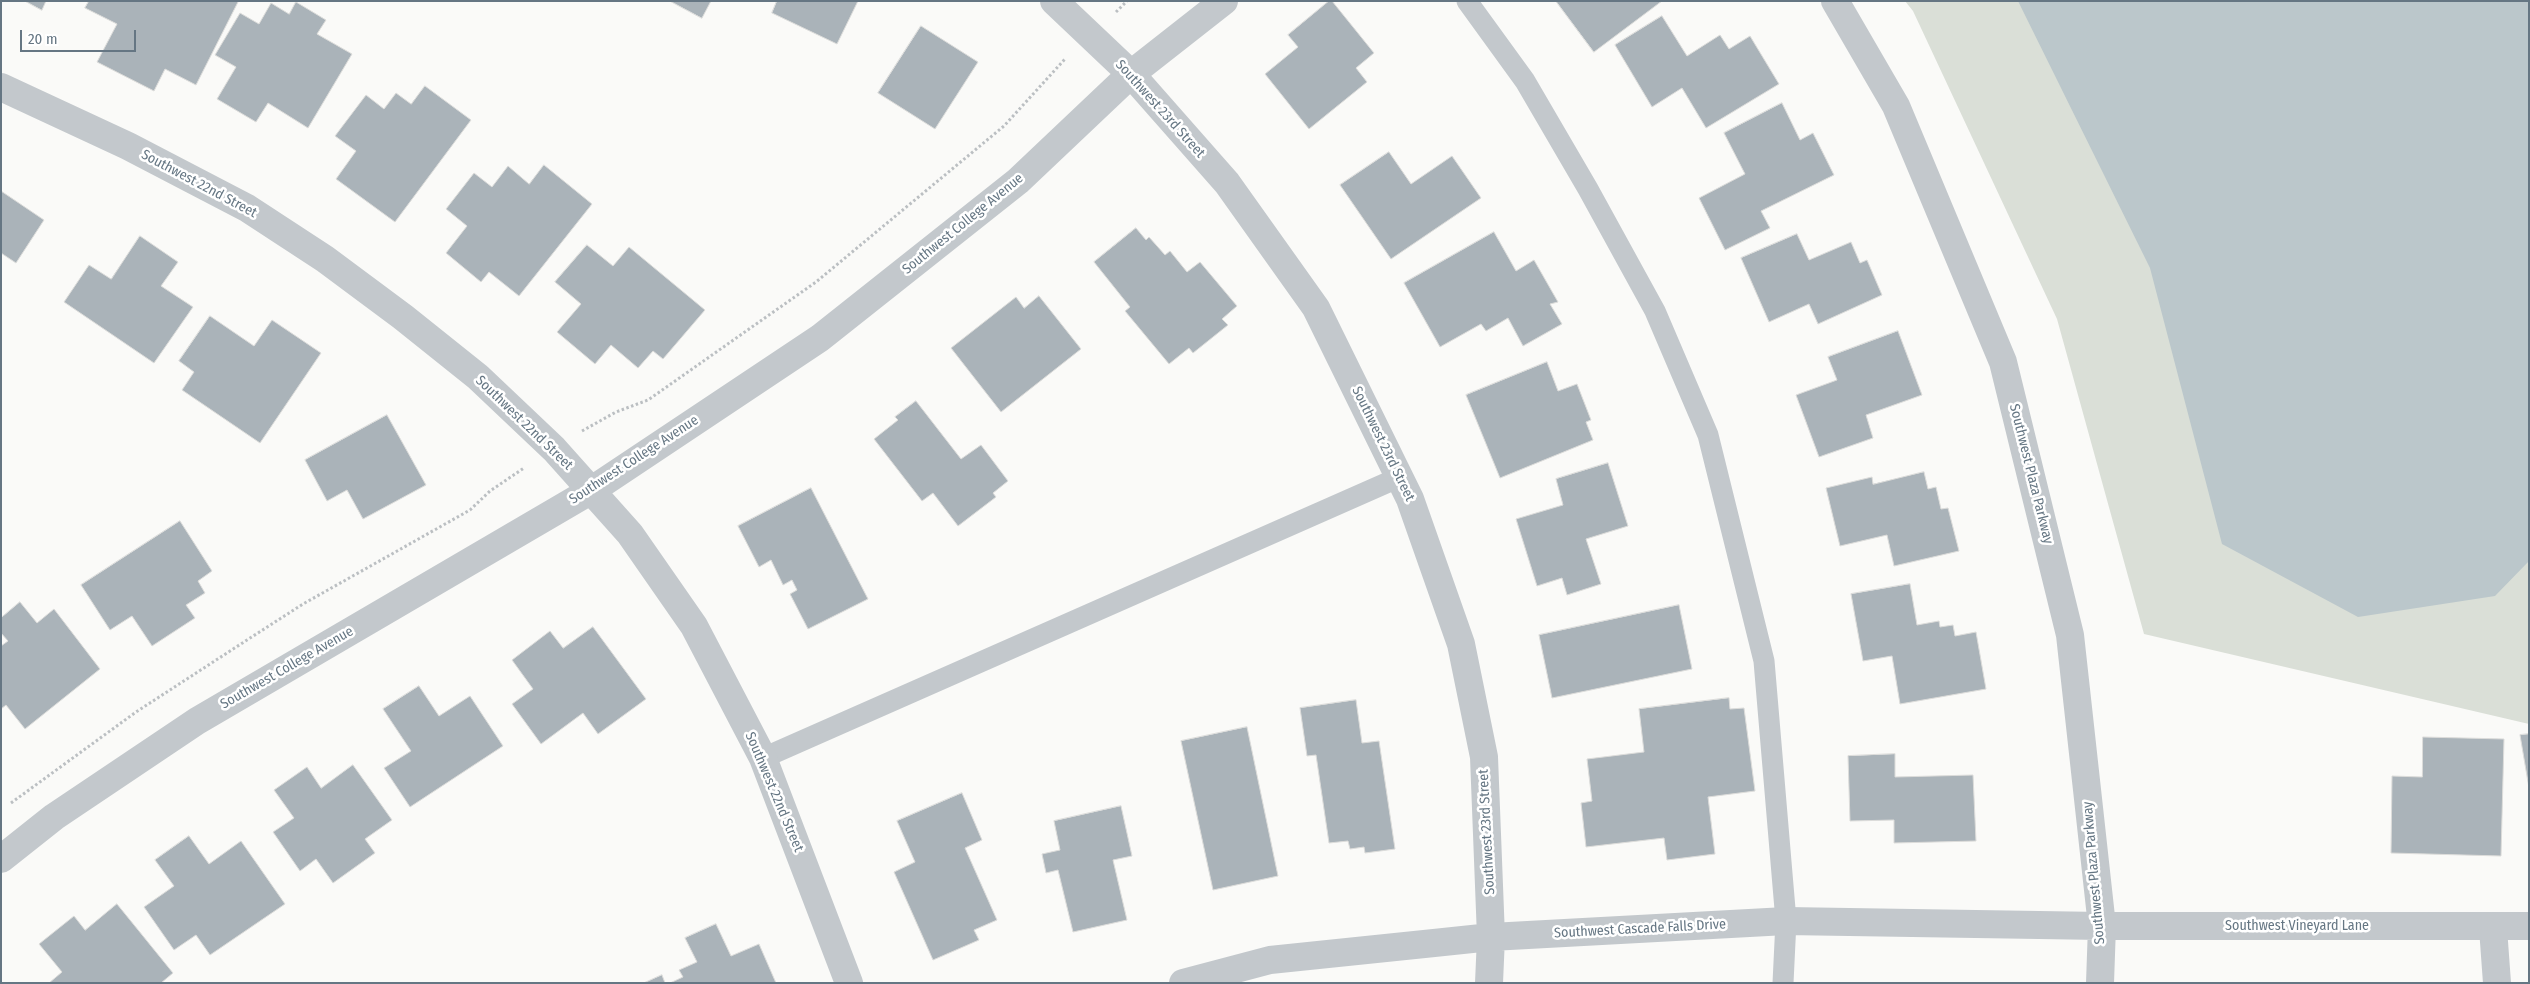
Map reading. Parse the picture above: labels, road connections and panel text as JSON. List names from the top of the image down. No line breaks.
{"streets":{"street":["Southwest 23rd Street","Southwest 22nd Street","Southwest College Avenue","Southwest Plaza Parkway","Southwest Vineyard Lane","Southwest Cascade Falls Drive"]},"crossings":[["Southwest 23rd Street","Southwest College Avenue"],["Southwest 23rd Street","Southwest Cascade Falls Drive"],["Southwest 22nd Street","Southwest College Avenue"],["Southwest Plaza Parkway","Southwest Vineyard Lane"],["Southwest Plaza Parkway","Southwest Cascade Falls Drive"],["Southwest Vineyard Lane","Southwest Cascade Falls Drive"]],"scale_bar":"20 m"}
